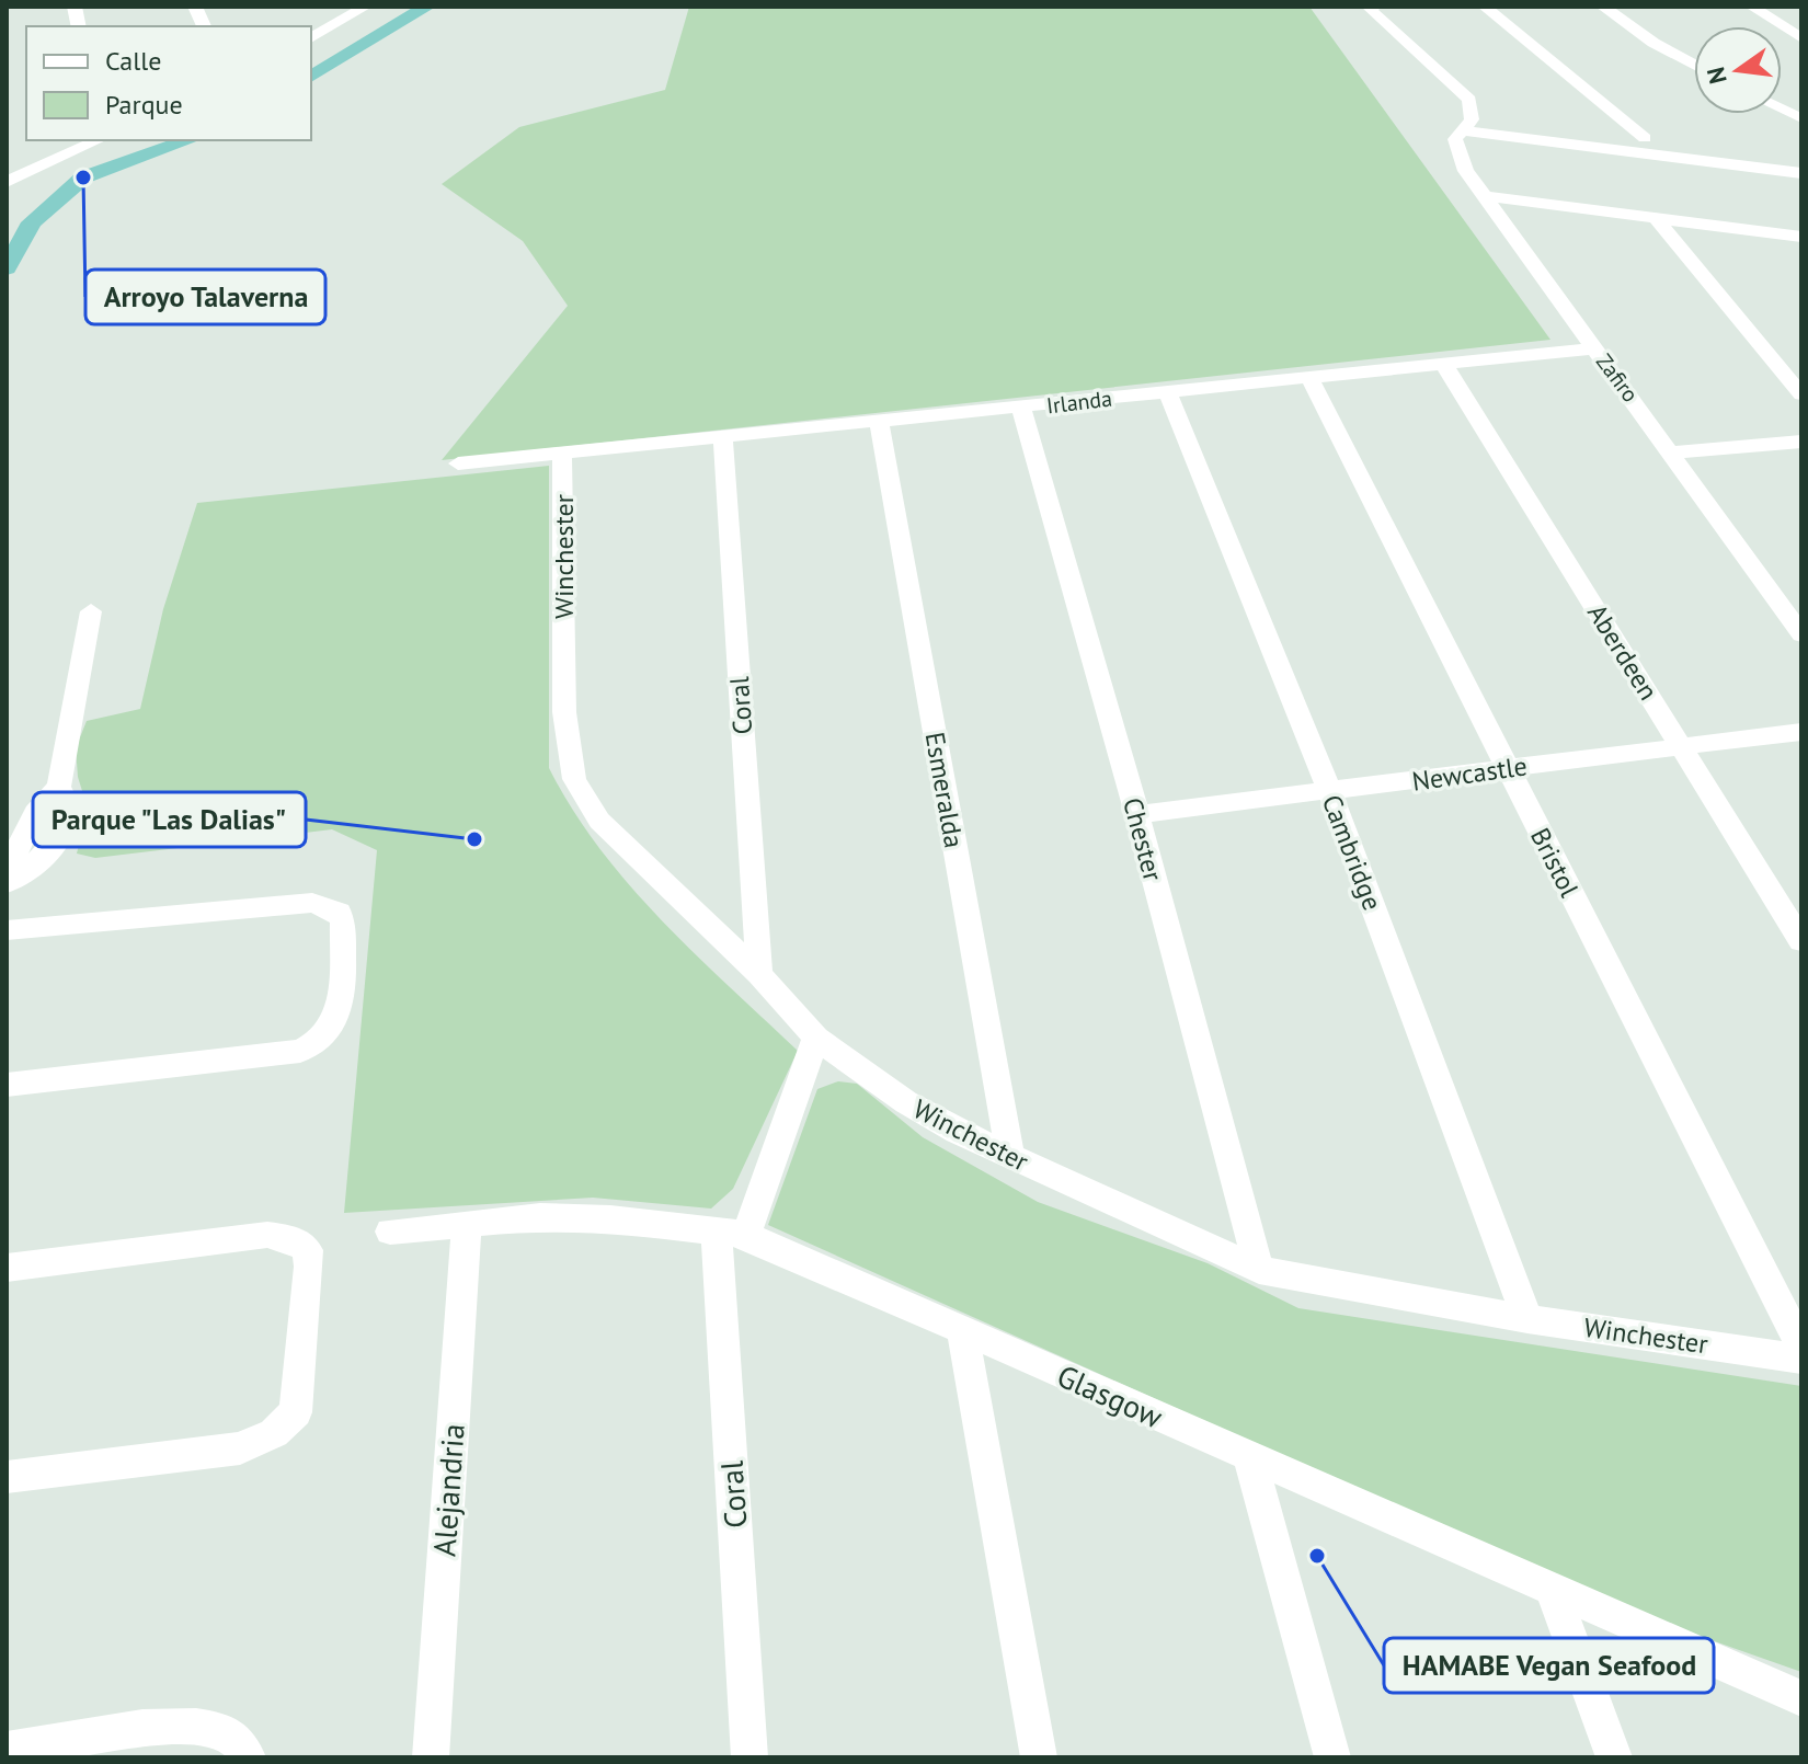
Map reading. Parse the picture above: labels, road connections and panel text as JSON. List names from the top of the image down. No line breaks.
{"streets":{"street":["Zafiro","Irlanda","Winchester","Aberdeen","Coral","Newcastle","Esmeralda","Chester","Cambridge","Bristol","Glasgow","Alejandria"]},"crossings":[["Zafiro","Irlanda"],["Irlanda","Winchester"],["Irlanda","Aberdeen"],["Irlanda","Coral"],["Irlanda","Esmeralda"],["Irlanda","Chester"],["Irlanda","Cambridge"],["Irlanda","Bristol"],["Winchester","Coral"],["Winchester","Esmeralda"],["Winchester","Chester"],["Winchester","Cambridge"],["Aberdeen","Newcastle"],["Coral","Glasgow"],["Newcastle","Chester"],["Newcastle","Cambridge"],["Newcastle","Bristol"],["Glasgow","Alejandria"]],"places":["Arroyo Talaverna","Parque \"Las Dalias\"","HAMABE Vegan Seafood"],"legend":["Calle","Parque"],"north":"left"}
